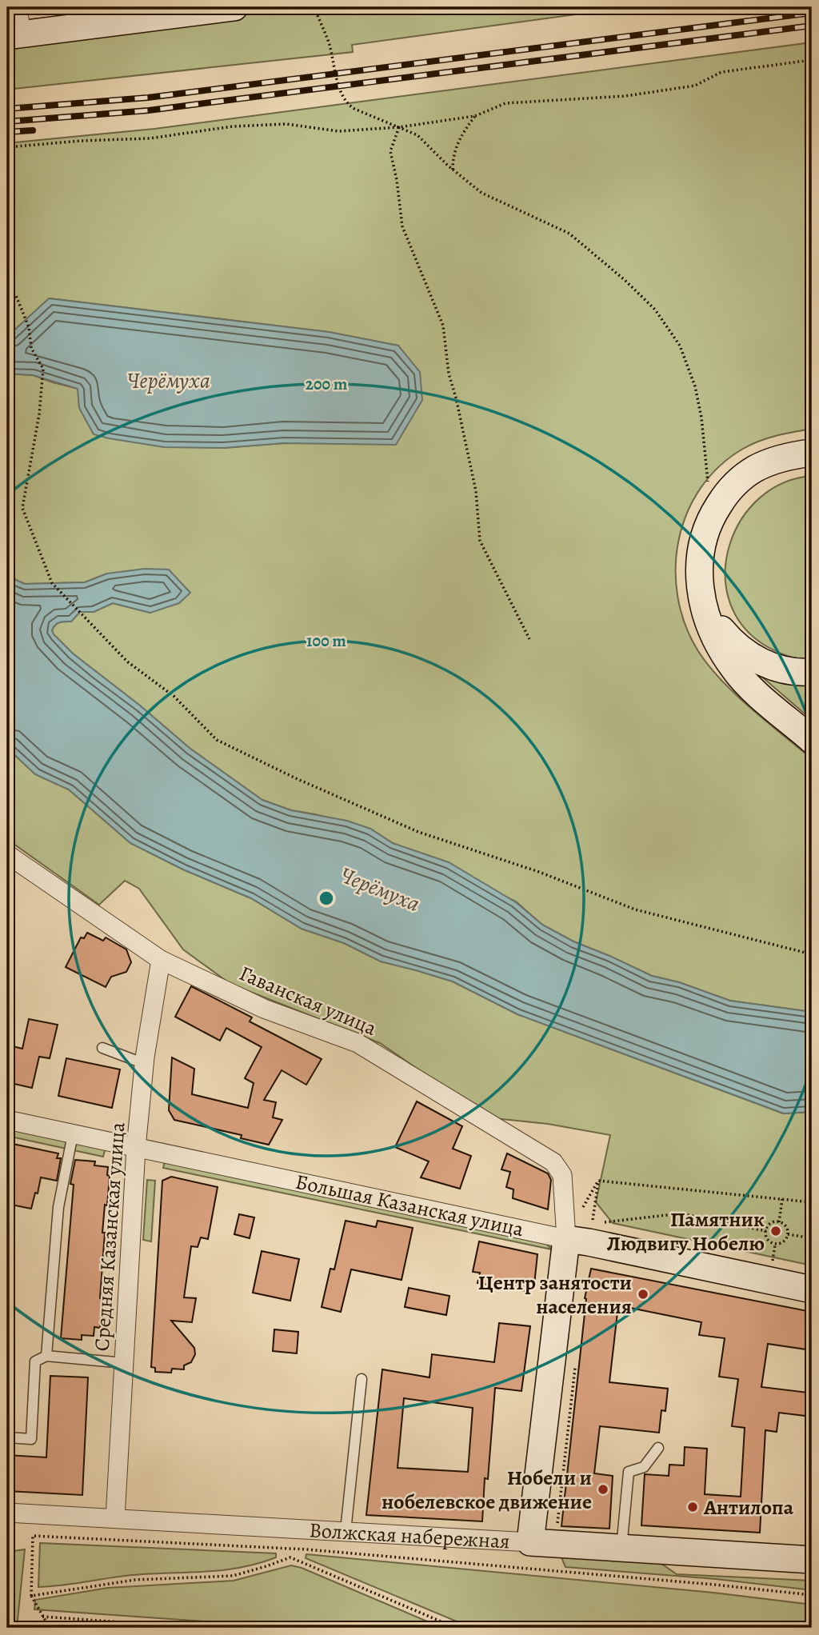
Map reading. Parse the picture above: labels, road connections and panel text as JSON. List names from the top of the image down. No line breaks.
{"streets":{"street":["Гаванская улица","Большая Казанская улица","Средняя Казанская улица","Волжская набережная"]},"crossings":[["Гаванская улица","Большая Казанская улица"],["Гаванская улица","Средняя Казанская улица"],["Большая Казанская улица","Средняя Казанская улица"],["Средняя Казанская улица","Волжская набережная"]],"water":["Черёмуха"],"places":["Памятник Людвигу Нобелю","Центр занятости населения","Нобели и нобелевское движение","Антилопа"],"rings":["200 m","100 m"]}
